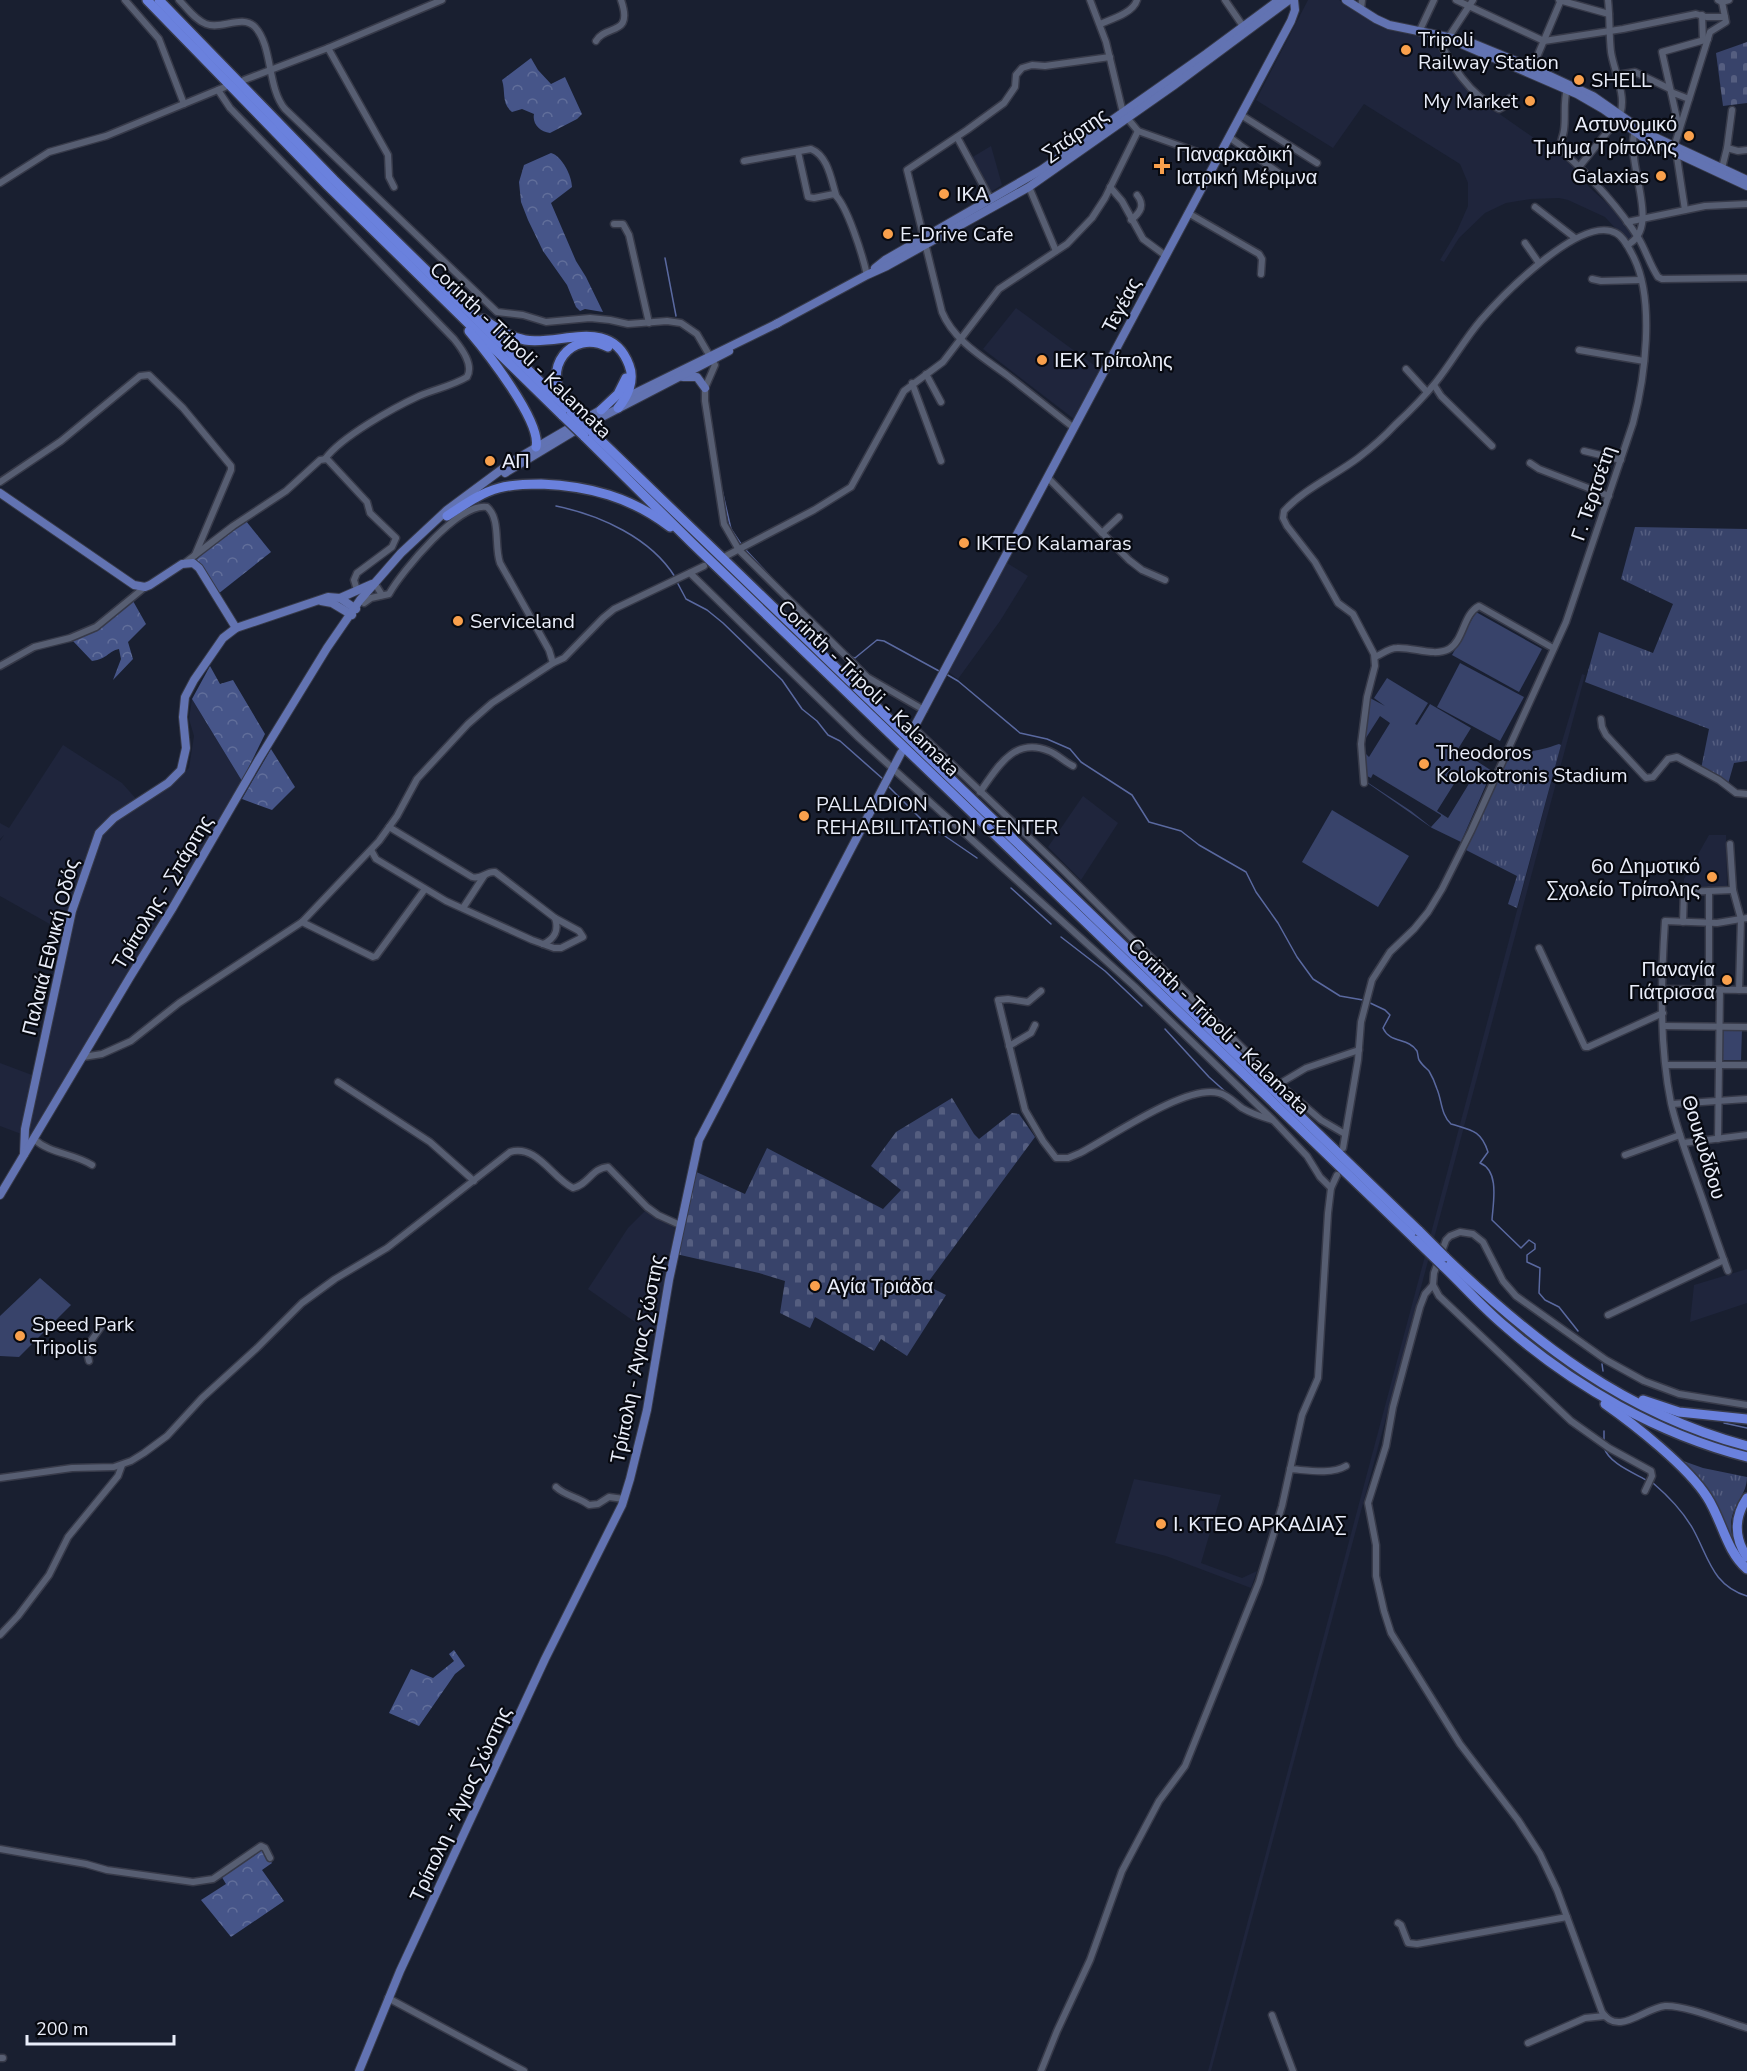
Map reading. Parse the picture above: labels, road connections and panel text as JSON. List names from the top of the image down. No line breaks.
{"streets":{"highway":["Corinth - Tripoli - Kalamata"],"main road":["Σπάρτης","Τεγέας","Τρίπολης - Σπάρτης","Παλαιά Εθνική Οδός","Τρίπολη - Άγιος Σώστης"],"street":["Γ. Τερτσέτη","Θουκυδίδου"]},"crossings":[["Σπάρτης","Τρίπολης - Σπάρτης"],["Τρίπολης - Σπάρτης","Παλαιά Εθνική Οδός"]],"places":{"other":["Tripoli Railway Station","SHELL","My Market","Αστυνομικό Τμήμα Τρίπολης","Galaxias","ΙΚΑ","E-Drive Cafe","ΙΕΚ Τρίπολης","ΑΠ","IKTEO Kalamaras","Serviceland","Theodoros Kolokotronis Stadium","PALLADION REHABILITATION CENTER","6ο Δημοτικό Σχολείο Τρίπολης","Παναγία Γιάτρισσα","Αγία Τριάδα","Speed Park Tripolis","Ι. ΚΤΕΟ ΑΡΚΑΔΙΑΣ"],"health":["Παναρκαδική Ιατρική Μέριμνα"]},"scale_bar":"200 m"}
